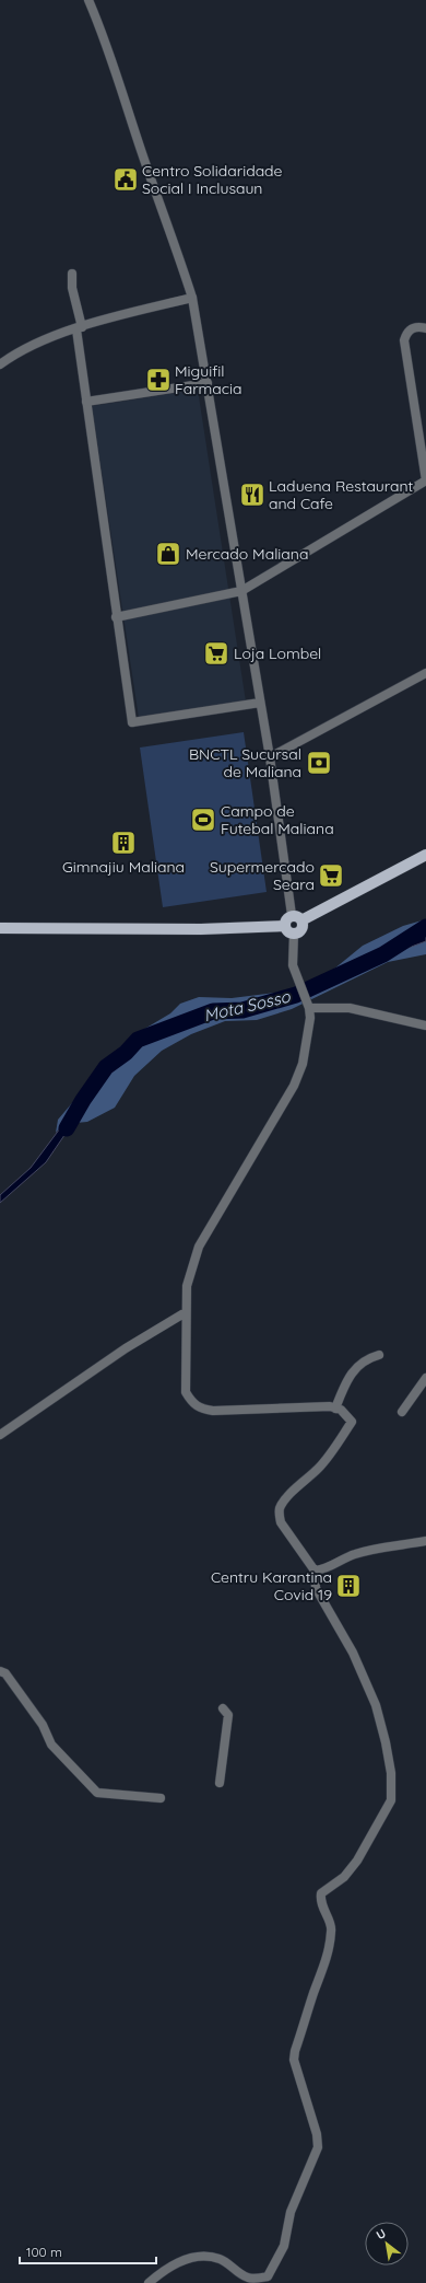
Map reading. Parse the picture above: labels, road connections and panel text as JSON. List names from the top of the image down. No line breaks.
{"water":["Mota Sosso"],"places":{"public building":["Centro Solidaridade Social I Inclusaun"],"pharmacy":["Miguifil Farmacia"],"restaurant":["Laduena Restaurant and Cafe"],"shop":["Mercado Maliana"],"supermarket":["Loja Lombel","Supermercado Seara"],"bank":["BNCTL Sucursal de Maliana"],"sports":["Campo de Futebal Maliana"],"building":["Gimnajiu Maliana","Centru Karantina Covid 19"]},"scale_bar":"100 m","north":"top left"}
